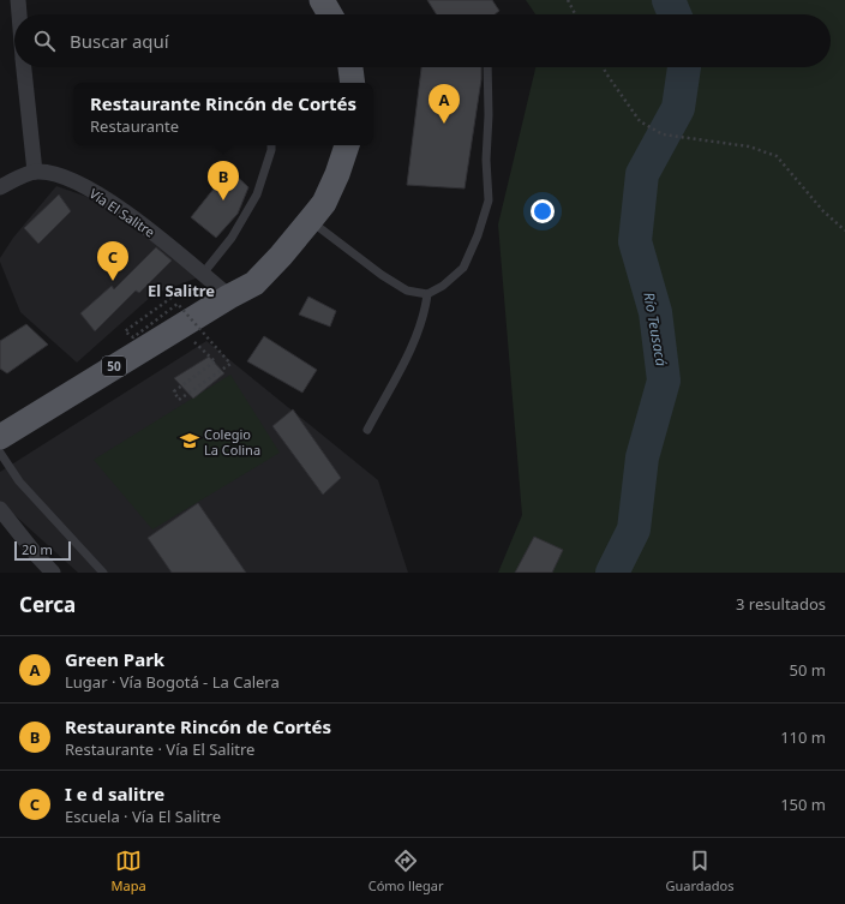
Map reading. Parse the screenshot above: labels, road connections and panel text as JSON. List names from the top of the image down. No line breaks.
{"streets":{"main road":["50"],"street":["Vía El Salitre"]},"crossings":[["Vía El Salitre","50"]],"districts":["El Salitre"],"water":["Río Teusacá"],"places":{"school or university":["Colegio La Colina"]},"scale_bar":"20 m","page":{"search":"Buscar aquí","popup":["Restaurante Rincón de Cortés","Restaurante"],"pins":["A","B","C"],"scale":"20 m","heading":["Cerca","3 resultados"],"list":[{"mark":"A","name":"Green Park","note":"Lugar · Vía Bogotá - La Calera","value":"50 m"},{"mark":"B","name":"Restaurante Rincón de Cortés","note":"Restaurante · Vía El Salitre","value":"110 m"},{"mark":"C","name":"I e d salitre","note":"Escuela · Vía El Salitre","value":"150 m"}],"nav":["Mapa","Cómo llegar","Guardados"]}}
